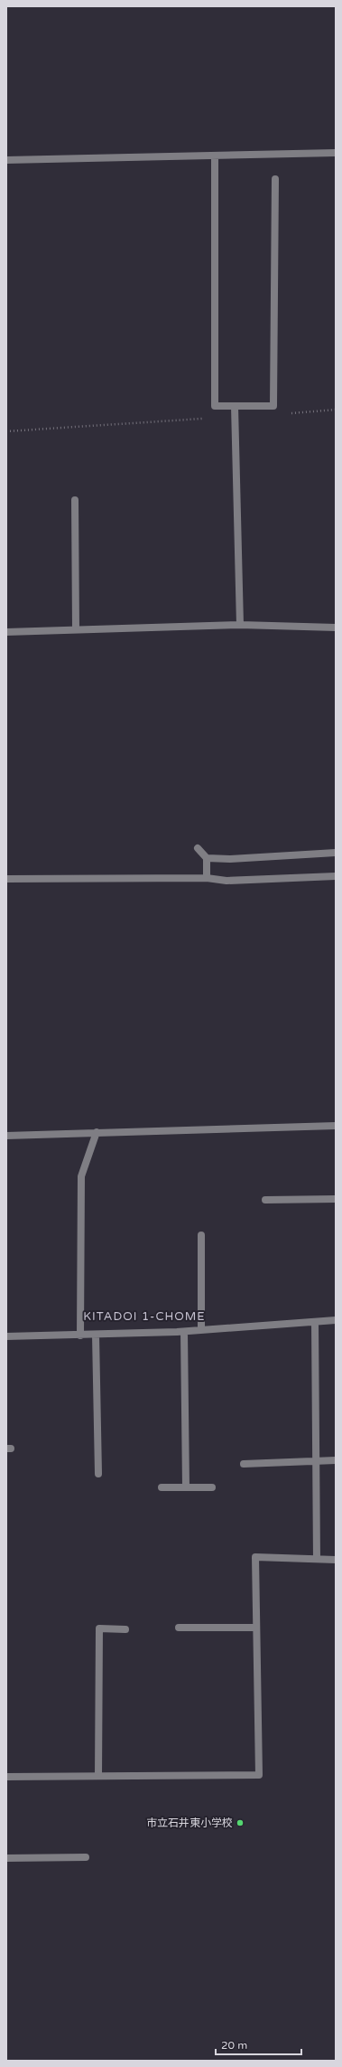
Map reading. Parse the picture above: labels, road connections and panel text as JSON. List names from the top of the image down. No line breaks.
{"districts":["KITADOI 1-CHOME"],"places":["市立石井東小学校"],"scale_bar":"20 m"}
